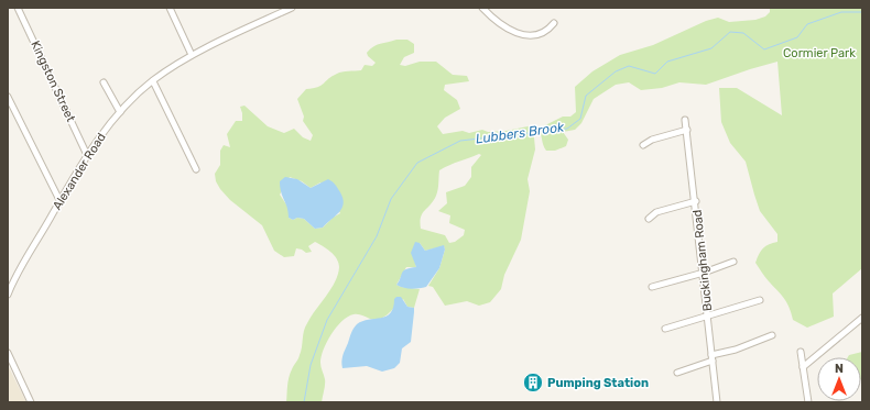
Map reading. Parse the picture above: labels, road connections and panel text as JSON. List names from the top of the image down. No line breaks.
{"streets":{"street":["Kingston Street","Alexander Road","Buckingham Road"]},"crossings":[["Kingston Street","Alexander Road"]],"water":["Lubbers Brook"],"parks":["Cormier Park"],"places":{"building":["Pumping Station"]},"north":"top"}
